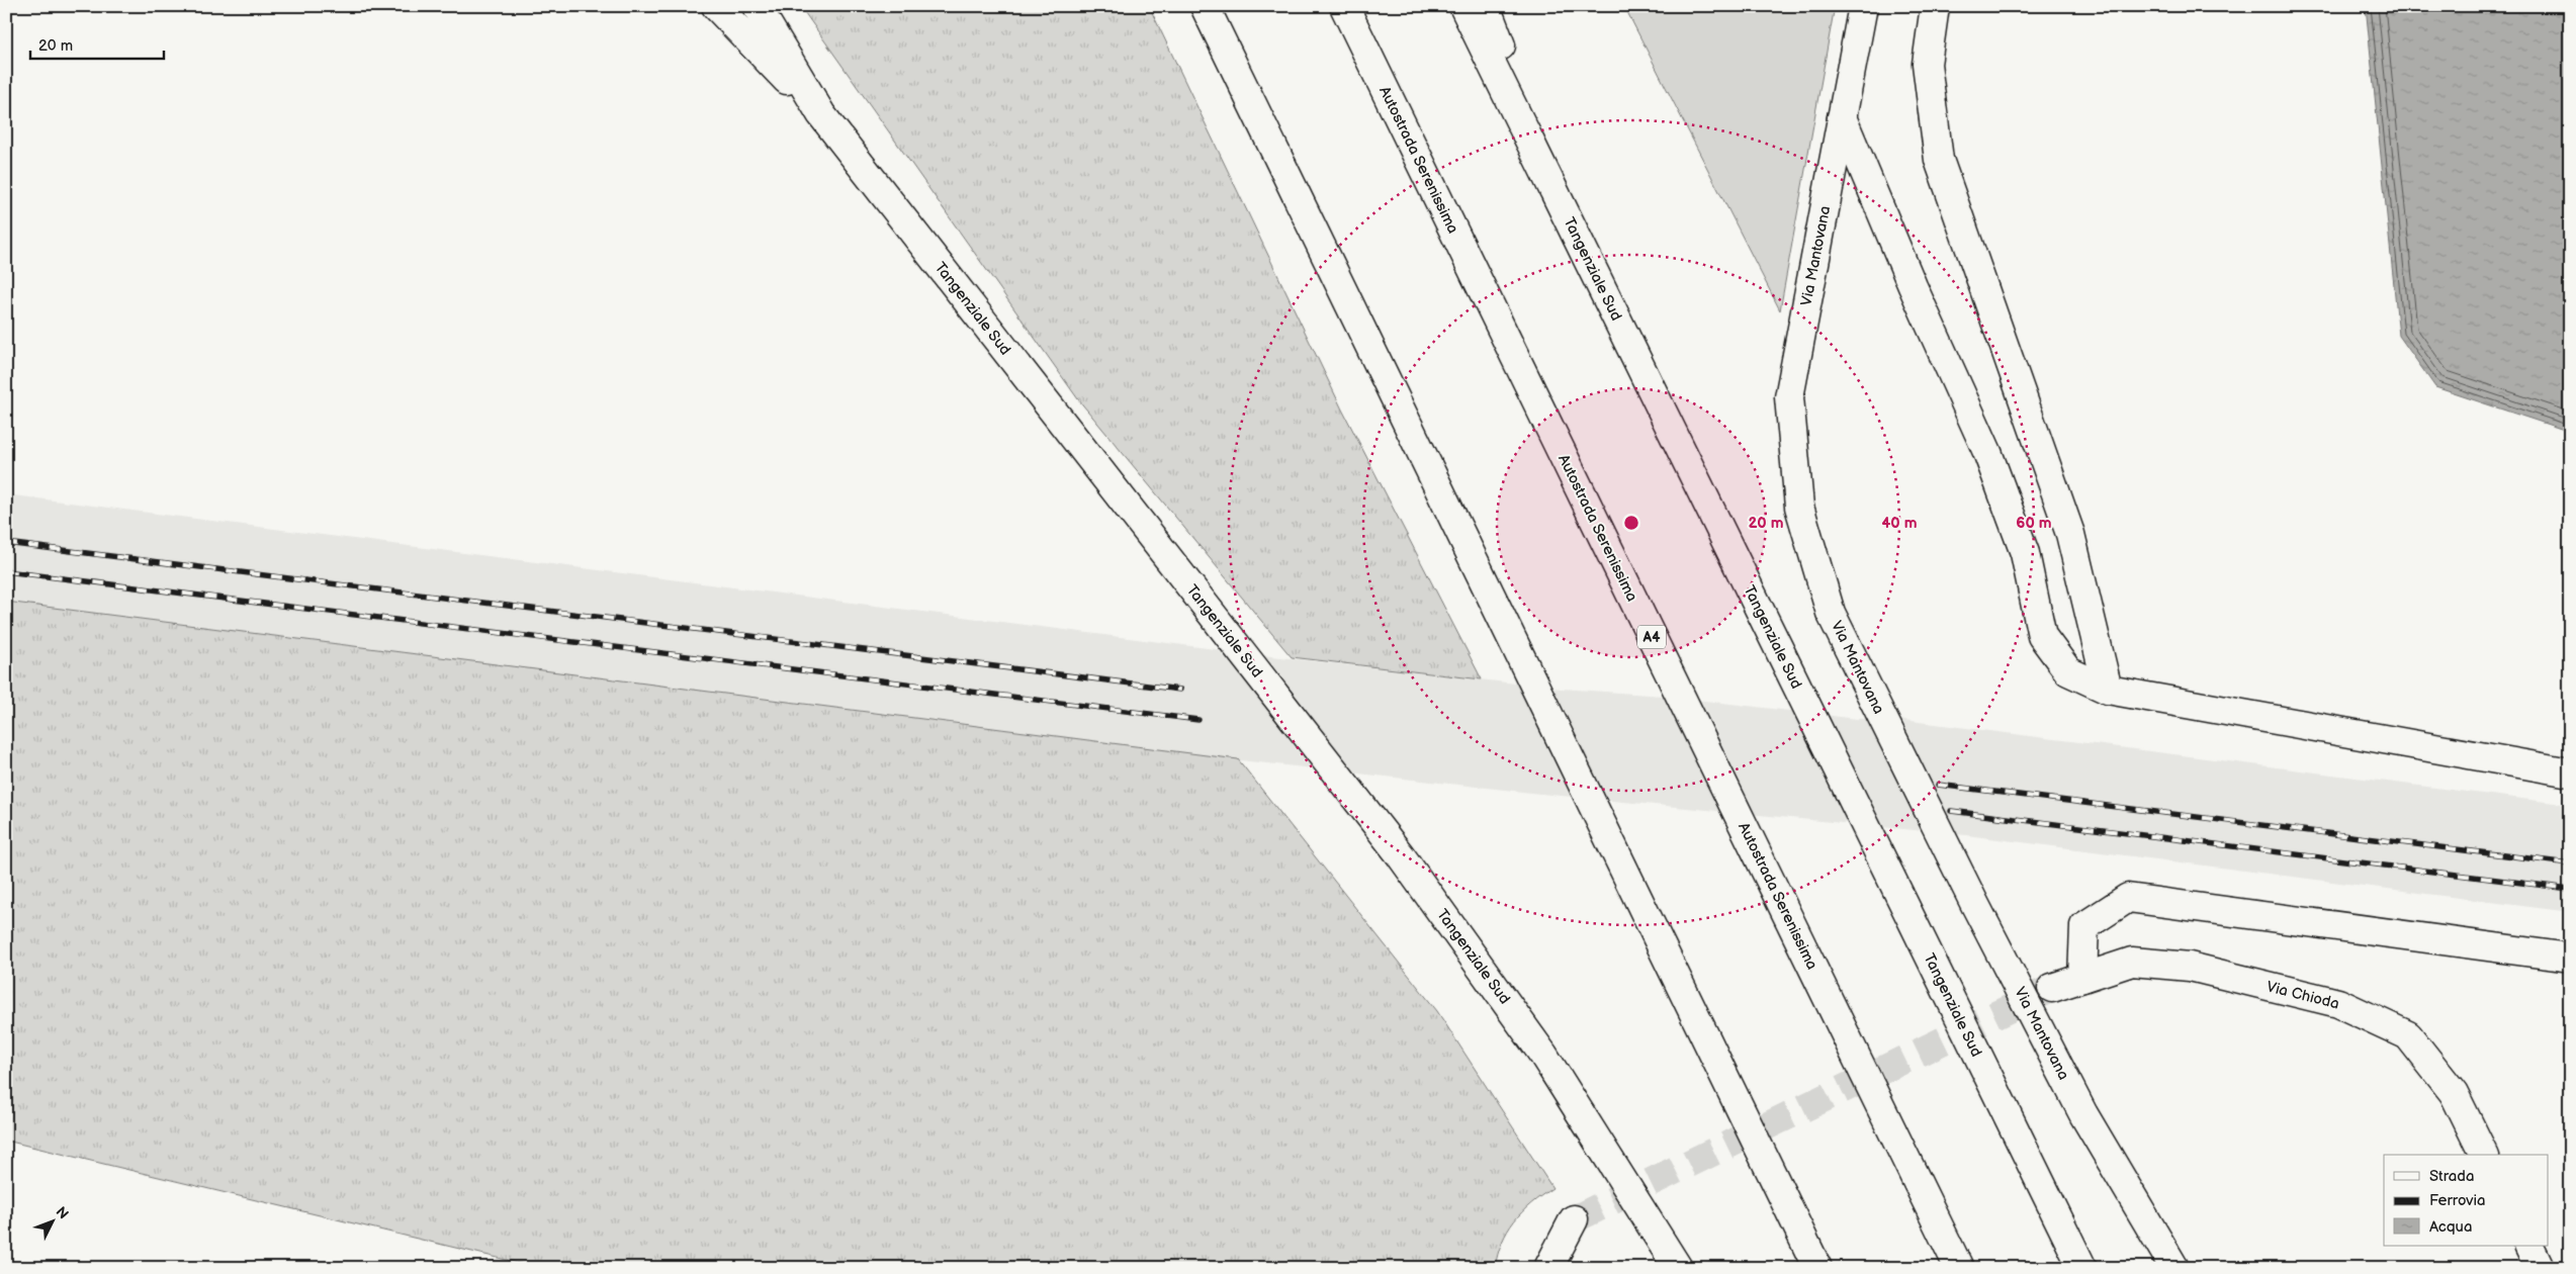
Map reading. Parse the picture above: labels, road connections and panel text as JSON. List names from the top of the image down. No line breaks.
{"streets":{"main road":["Autostrada Serenissima","Via Mantovana","Tangenziale Sud","A4","Via Chioda"]},"legend":["Strada","Ferrovia","Acqua"],"scale_bar":"20 m","north":"top right","rings":["20 m","40 m","60 m"]}
